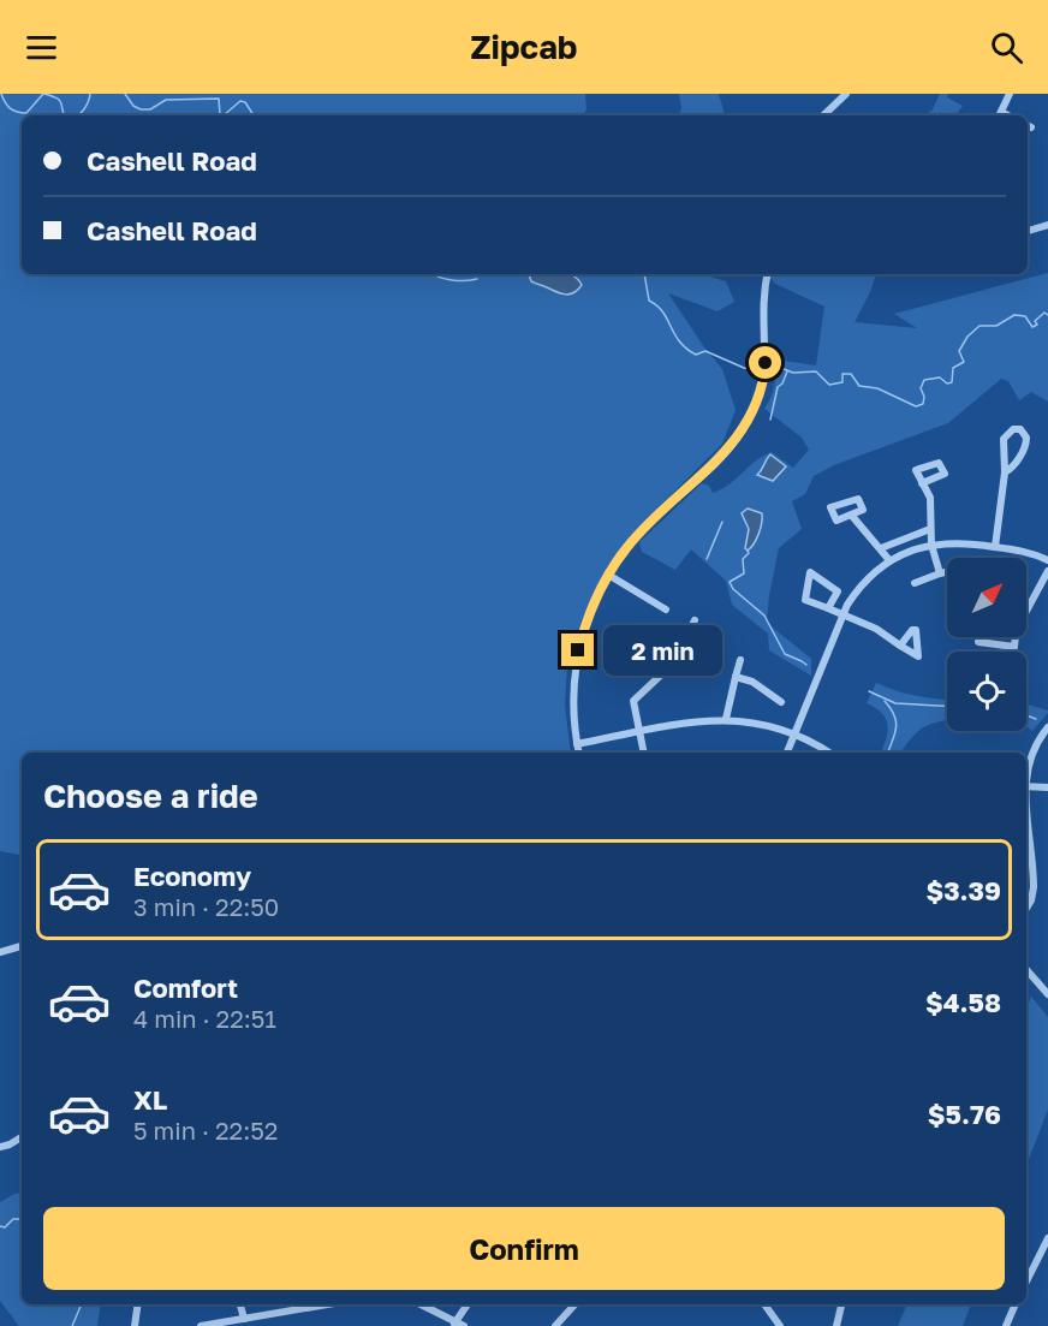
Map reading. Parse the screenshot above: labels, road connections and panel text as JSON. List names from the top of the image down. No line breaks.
{"north":"top right","page":{"header":"Zipcab","banner":["Cashell Road","Cashell Road"],"bubble":"2 min","heading":"Choose a ride","list":[{"name":"Economy","note":"3 min · 22:50","value":"$3.39"},{"name":"Comfort","note":"4 min · 22:51","value":"$4.58"},{"name":"XL","note":"5 min · 22:52","value":"$5.76"}],"buttons":"Confirm"}}
